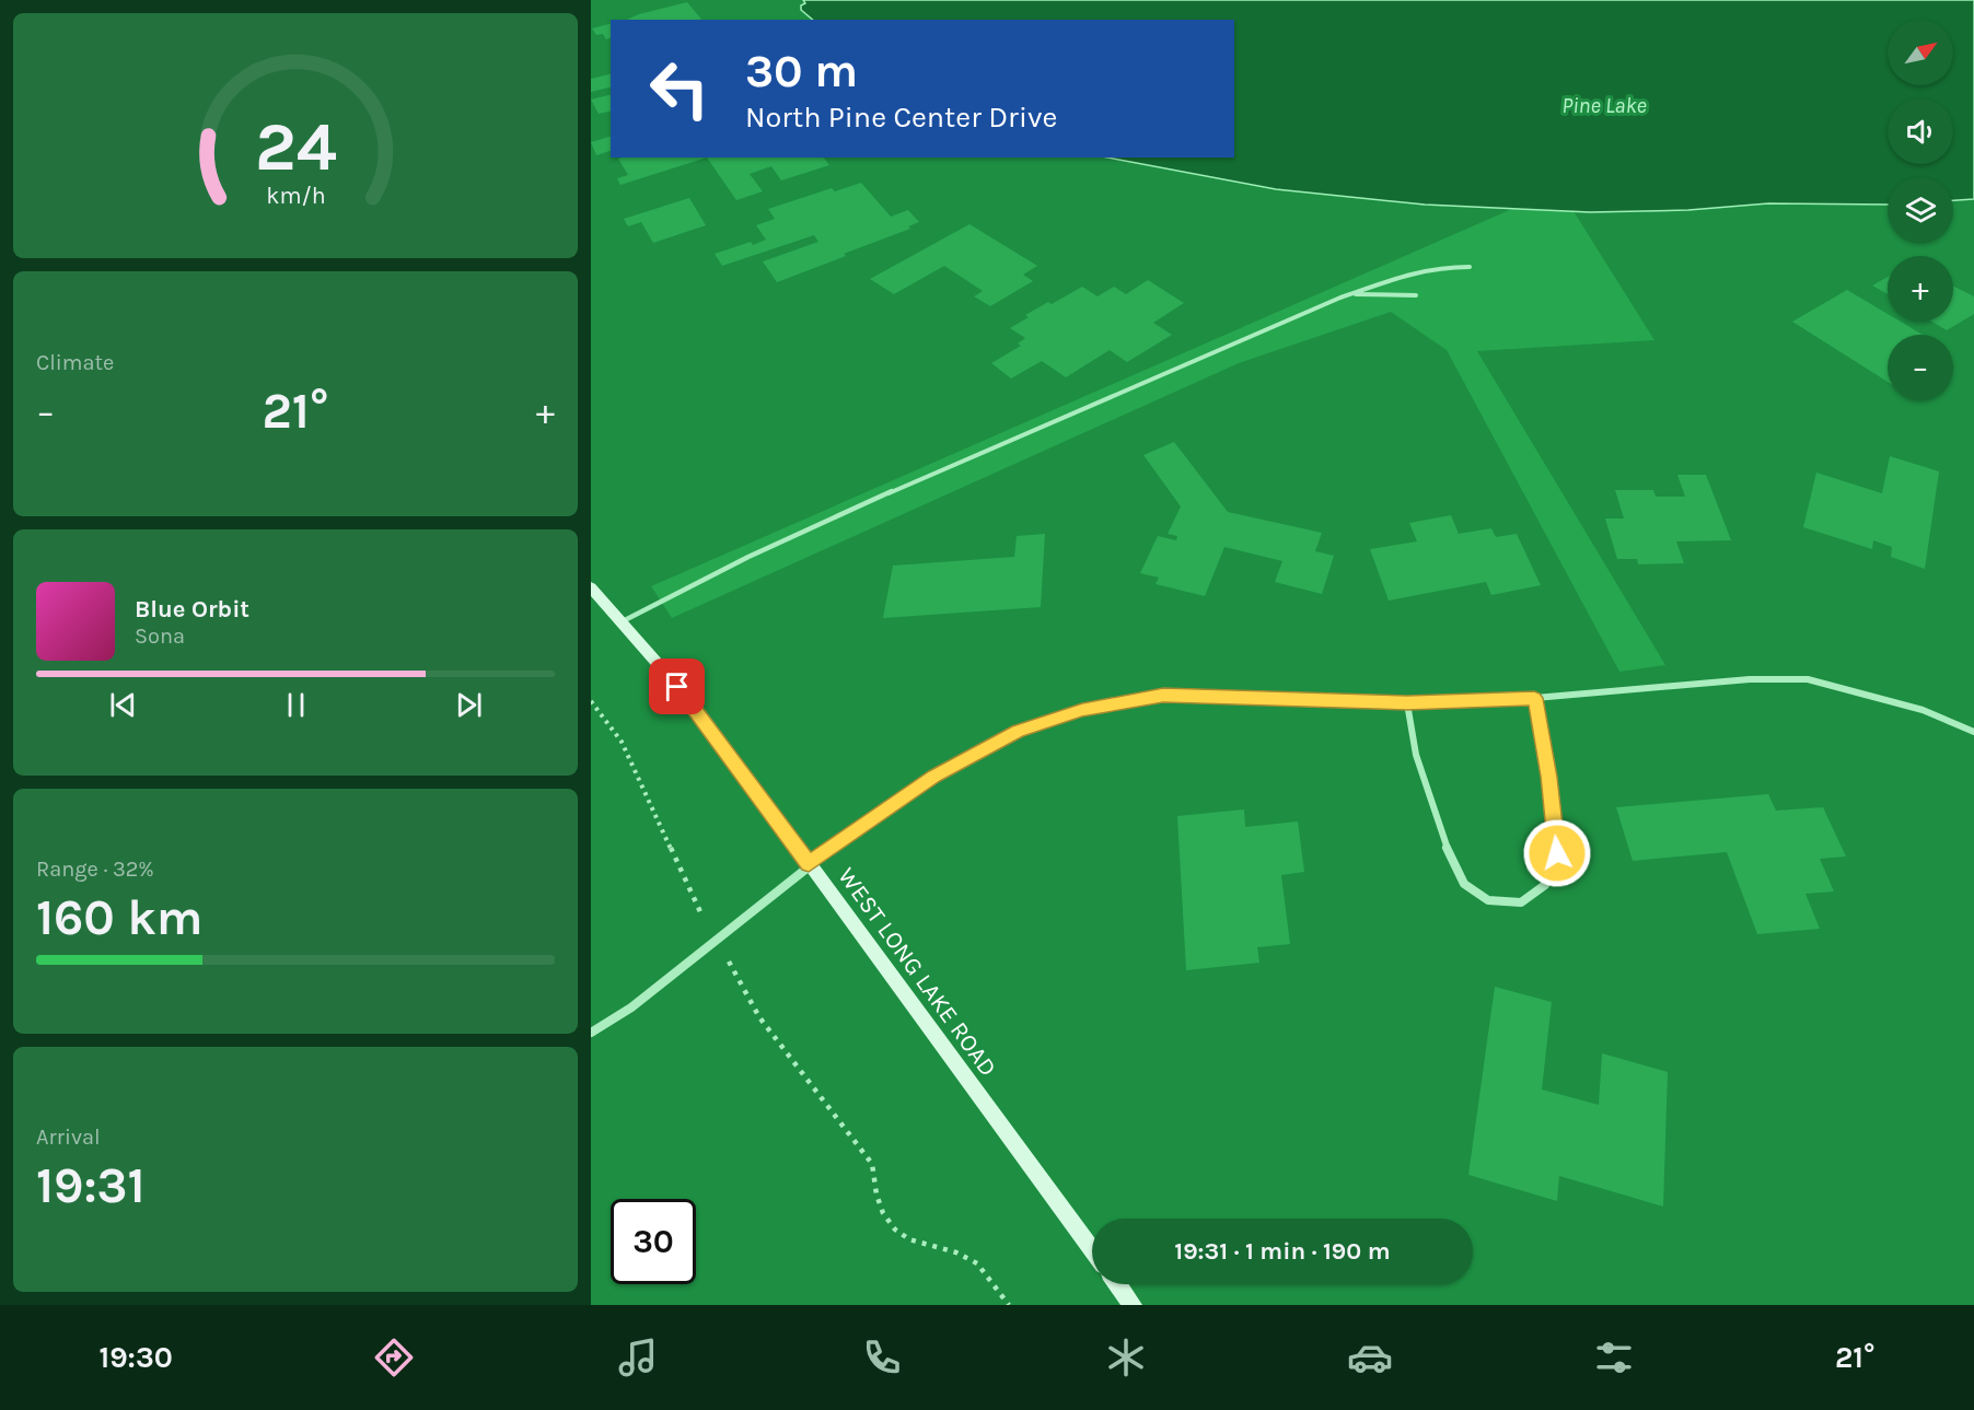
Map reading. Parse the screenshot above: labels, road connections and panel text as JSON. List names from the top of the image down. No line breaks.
{"streets":{"main road":["WEST LONG LAKE ROAD"]},"water":["Pine Lake"],"north":"top right","page":{"map_buttons":["+","−"],"turn":["30 m","North Pine Center Drive"],"tile":["Climate",["Range · 32%","160 km"],["Arrival","19:31"]],"heat":["−","21°","+"],"song":["Blue Orbit","Sona"],"limit":"30","trip":"19:31 · 1 min · 190 m","tabs":["19:30","21°"],"gauge":["24","km/h"]}}
